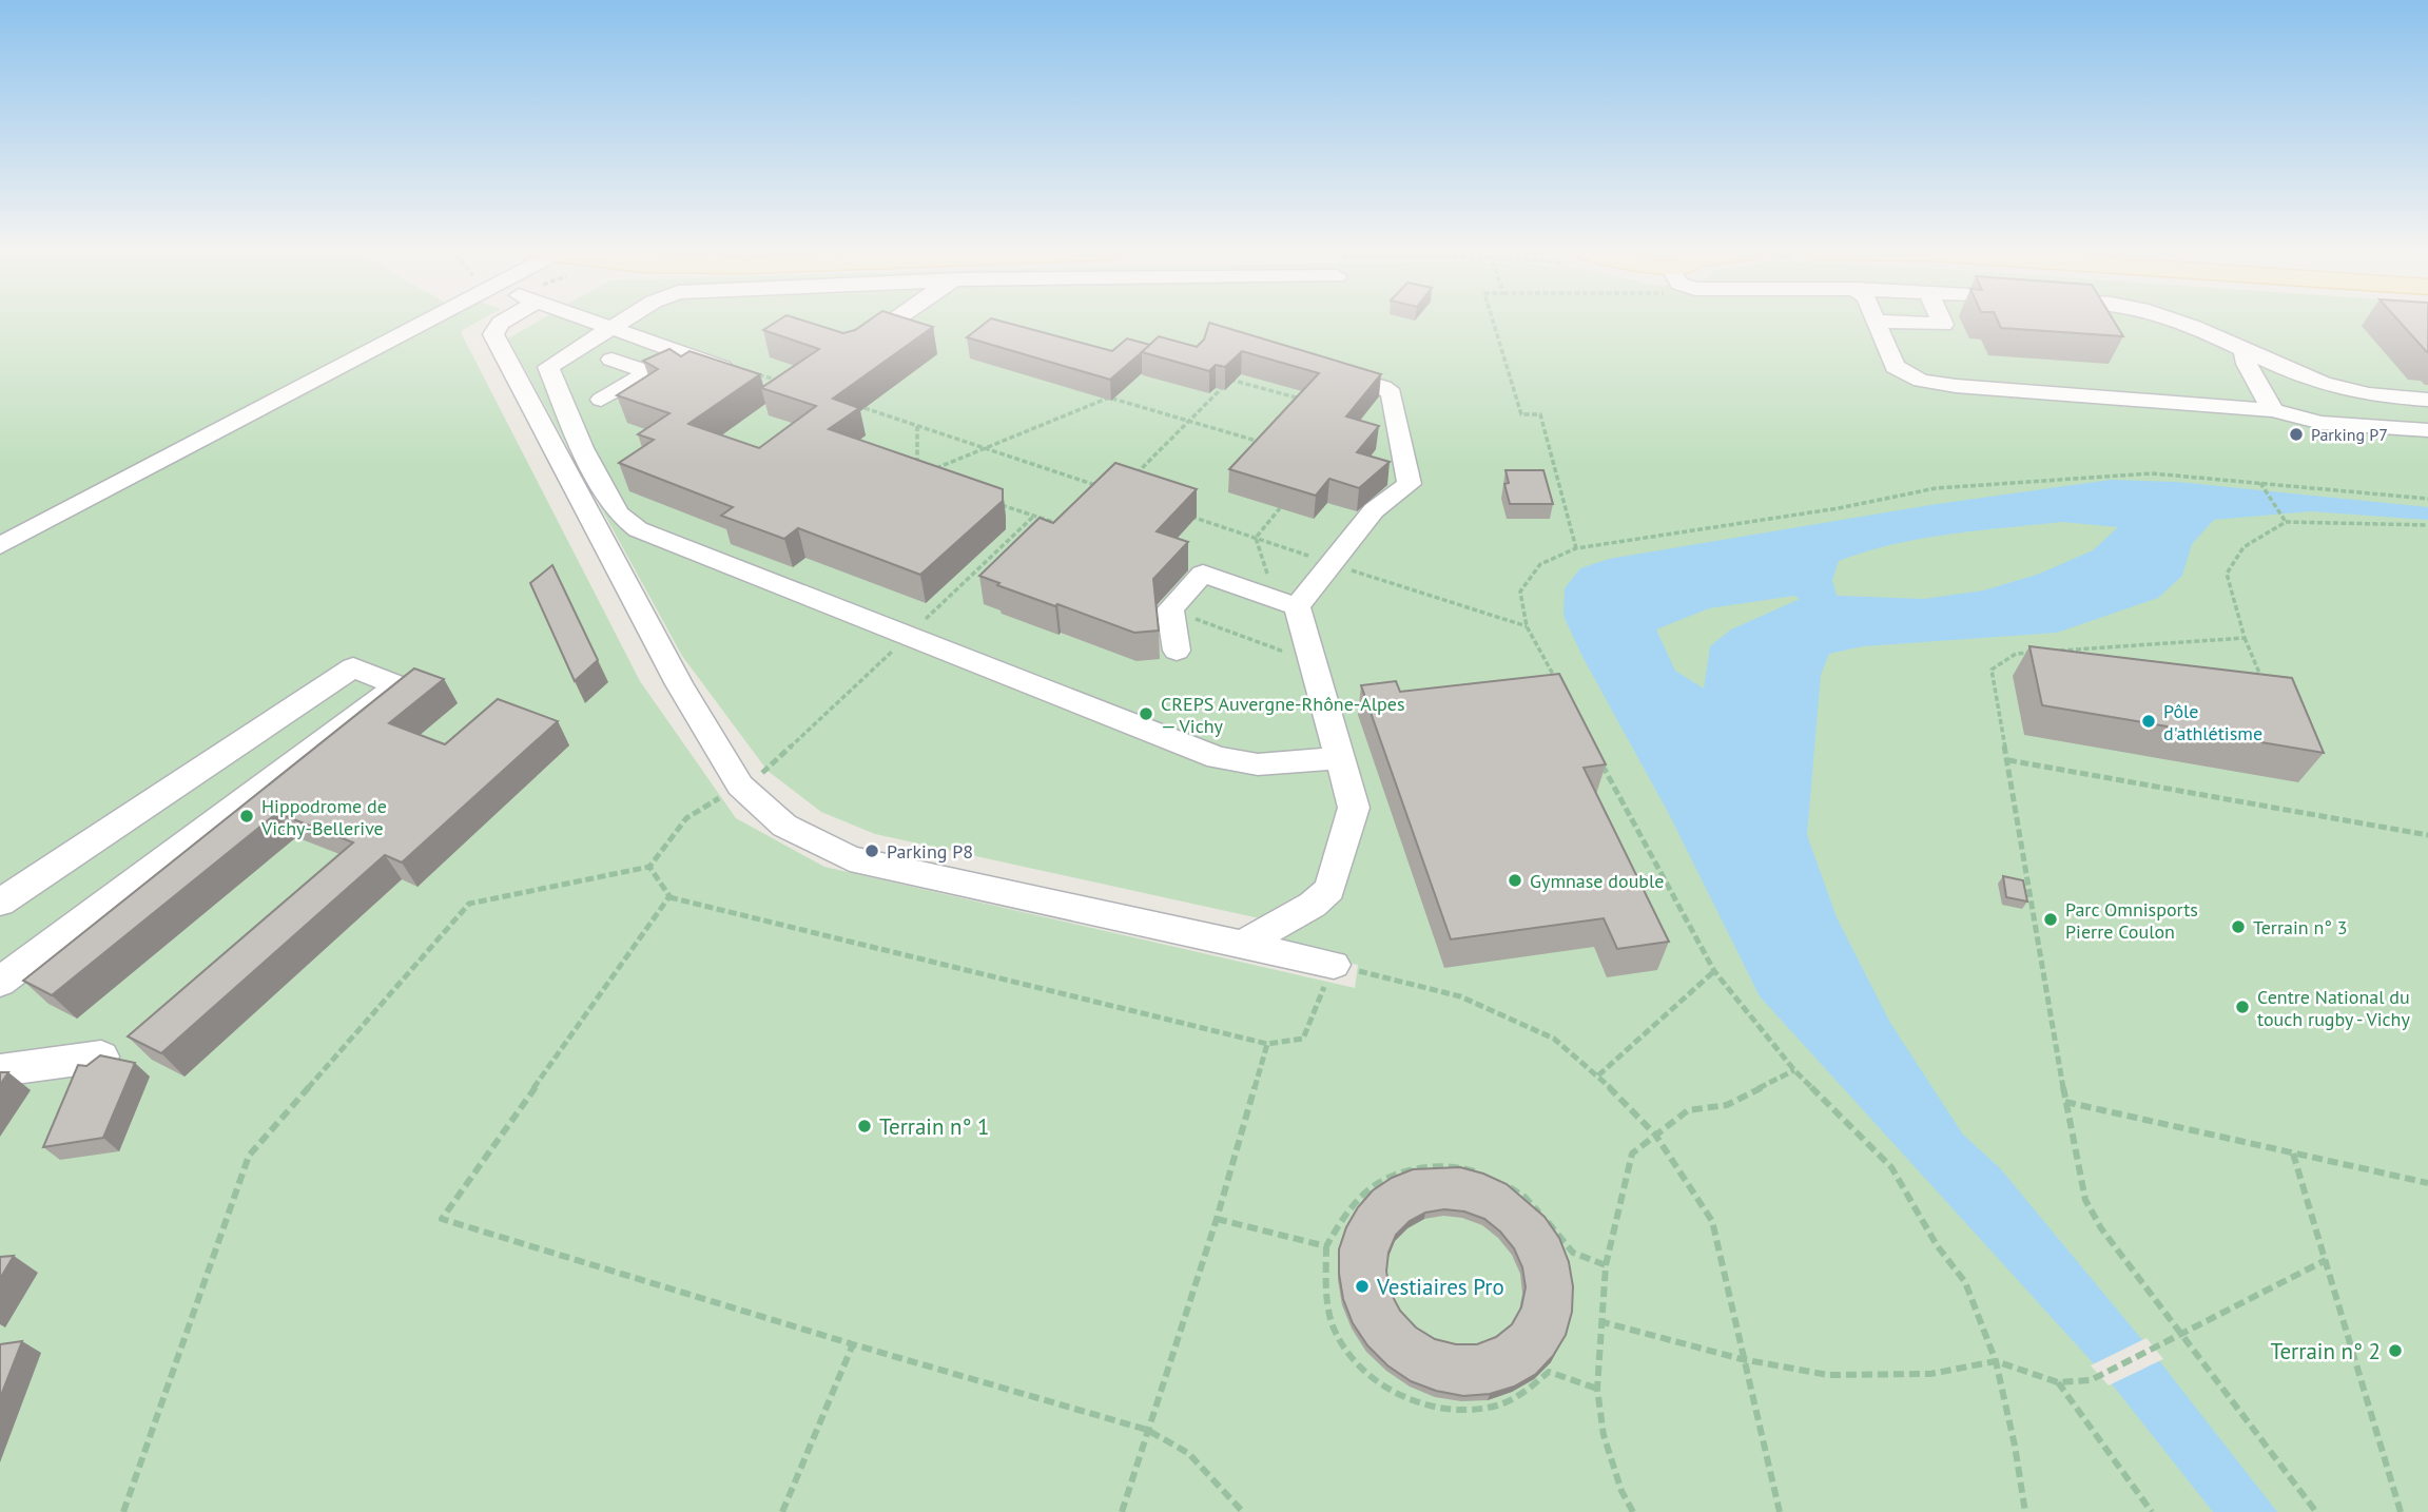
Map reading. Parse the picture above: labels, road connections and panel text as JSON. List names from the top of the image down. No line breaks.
{"places":["Parking P7","CREPS Auvergne-Rhône-Alpes — Vichy","Pôle d'athlétisme","Hippodrome de Vichy-Bellerive","Parking P8","Gymnase double","Parc Omnisports Pierre Coulon","Terrain n° 3","Centre National du touch rugby - Vichy","Terrain n° 1","Vestiaires Pro","Terrain n° 2"]}
